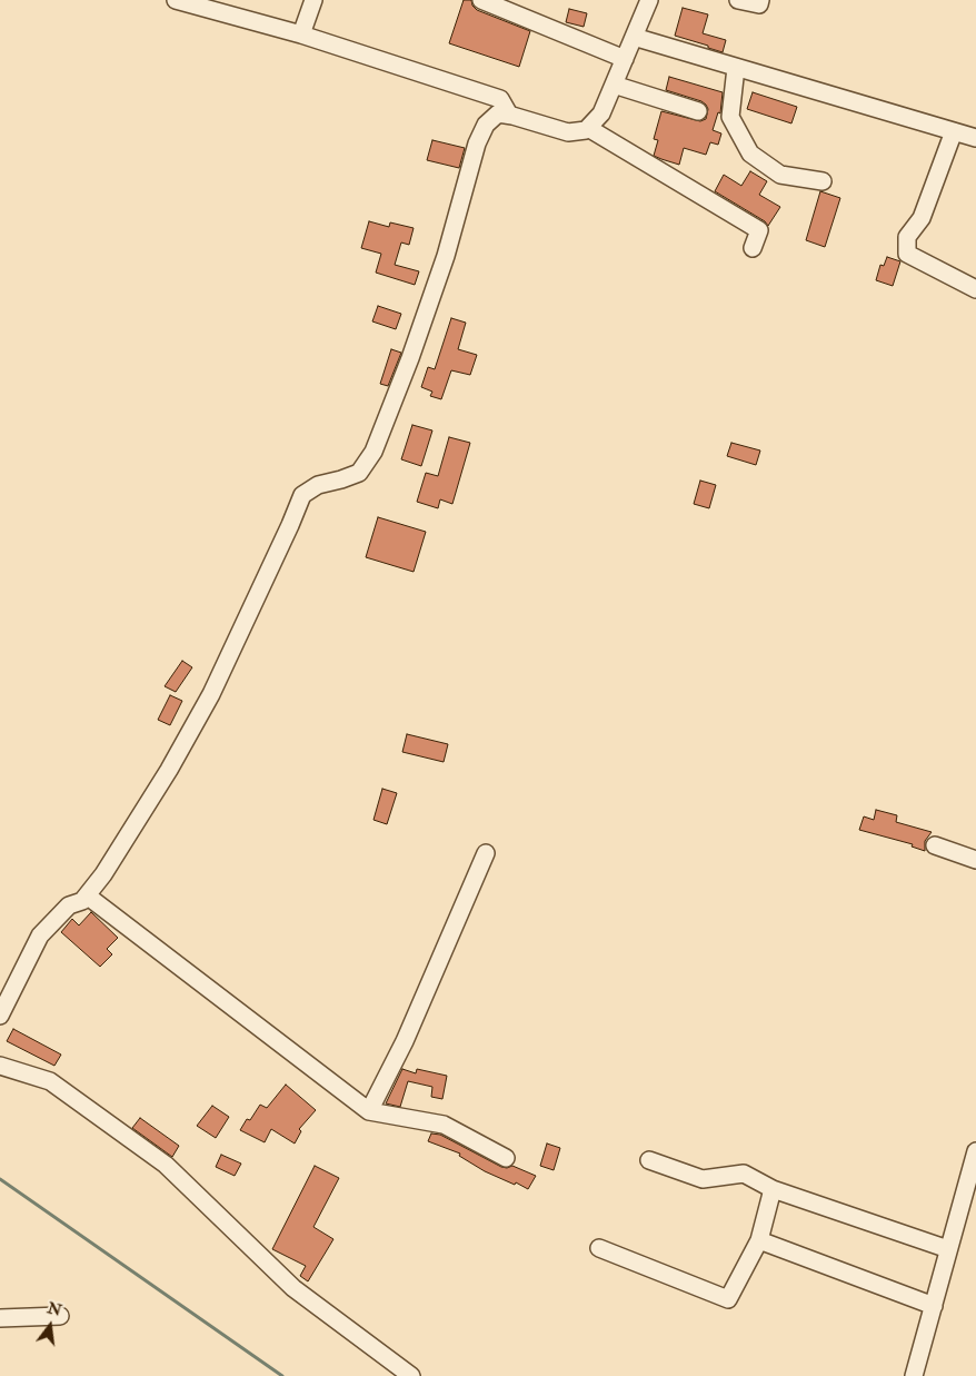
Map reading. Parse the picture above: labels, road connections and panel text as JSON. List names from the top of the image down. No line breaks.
{"north":"top"}
